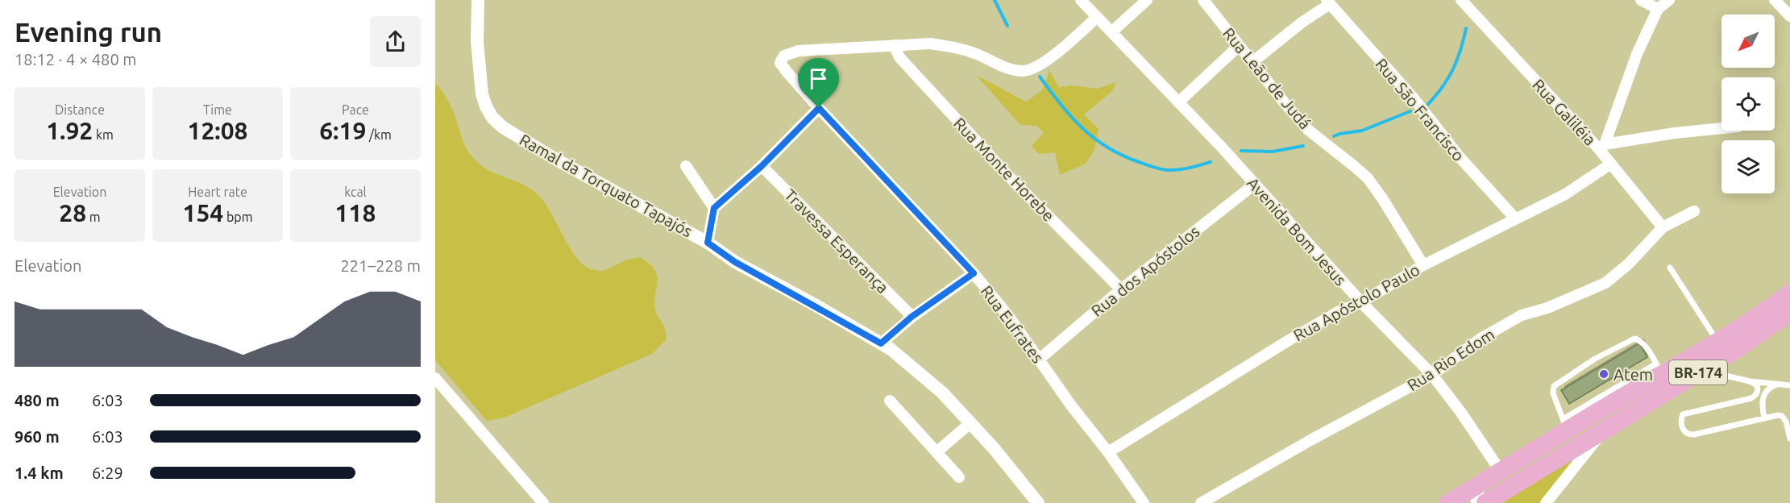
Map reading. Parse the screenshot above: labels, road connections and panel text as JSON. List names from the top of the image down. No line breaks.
{"streets":{"highway":["BR-174"],"street":["Rua Leão de Judá","Rua São Francisco","Rua Galiléia","Rua Monte Horebe","Ramal da Torquato Tapajós","Avenida Bom Jesus","Travessa Esperança","Rua dos Apóstolos","Rua Apóstolo Paulo","Rua Eufrates","Rua Rio Edom"]},"crossings":[["Rua Leão de Judá","Rua Apóstolo Paulo"],["Rua São Francisco","Rua Apóstolo Paulo"],["Rua Galiléia","Rua Apóstolo Paulo"],["Rua Galiléia","Rua Rio Edom"],["Rua Monte Horebe","Rua dos Apóstolos"],["Rua Monte Horebe","Rua Eufrates"],["Avenida Bom Jesus","Rua dos Apóstolos"],["Avenida Bom Jesus","Rua Apóstolo Paulo"],["Avenida Bom Jesus","Rua Rio Edom"],["Avenida Bom Jesus","BR-174"],["Rua dos Apóstolos","Rua Eufrates"],["Rua Apóstolo Paulo","Rua Eufrates"]],"places":["Atem"],"north":"bottom left","page":{"heading":["Evening run","18:12 · 4 × 480 m"],"stats":[["Distance","1.92 km"],["Time","12:08"],["Pace","6:19 /km"],["Elevation","28 m"],["Heart rate","154 bpm"],["kcal","118"]],"chart":["Elevation","221–228 m"],"list":[{"name":"480 m","note":"6:03"},{"name":"960 m","note":"6:03"},{"name":"1.4 km","note":"6:29"}]}}
